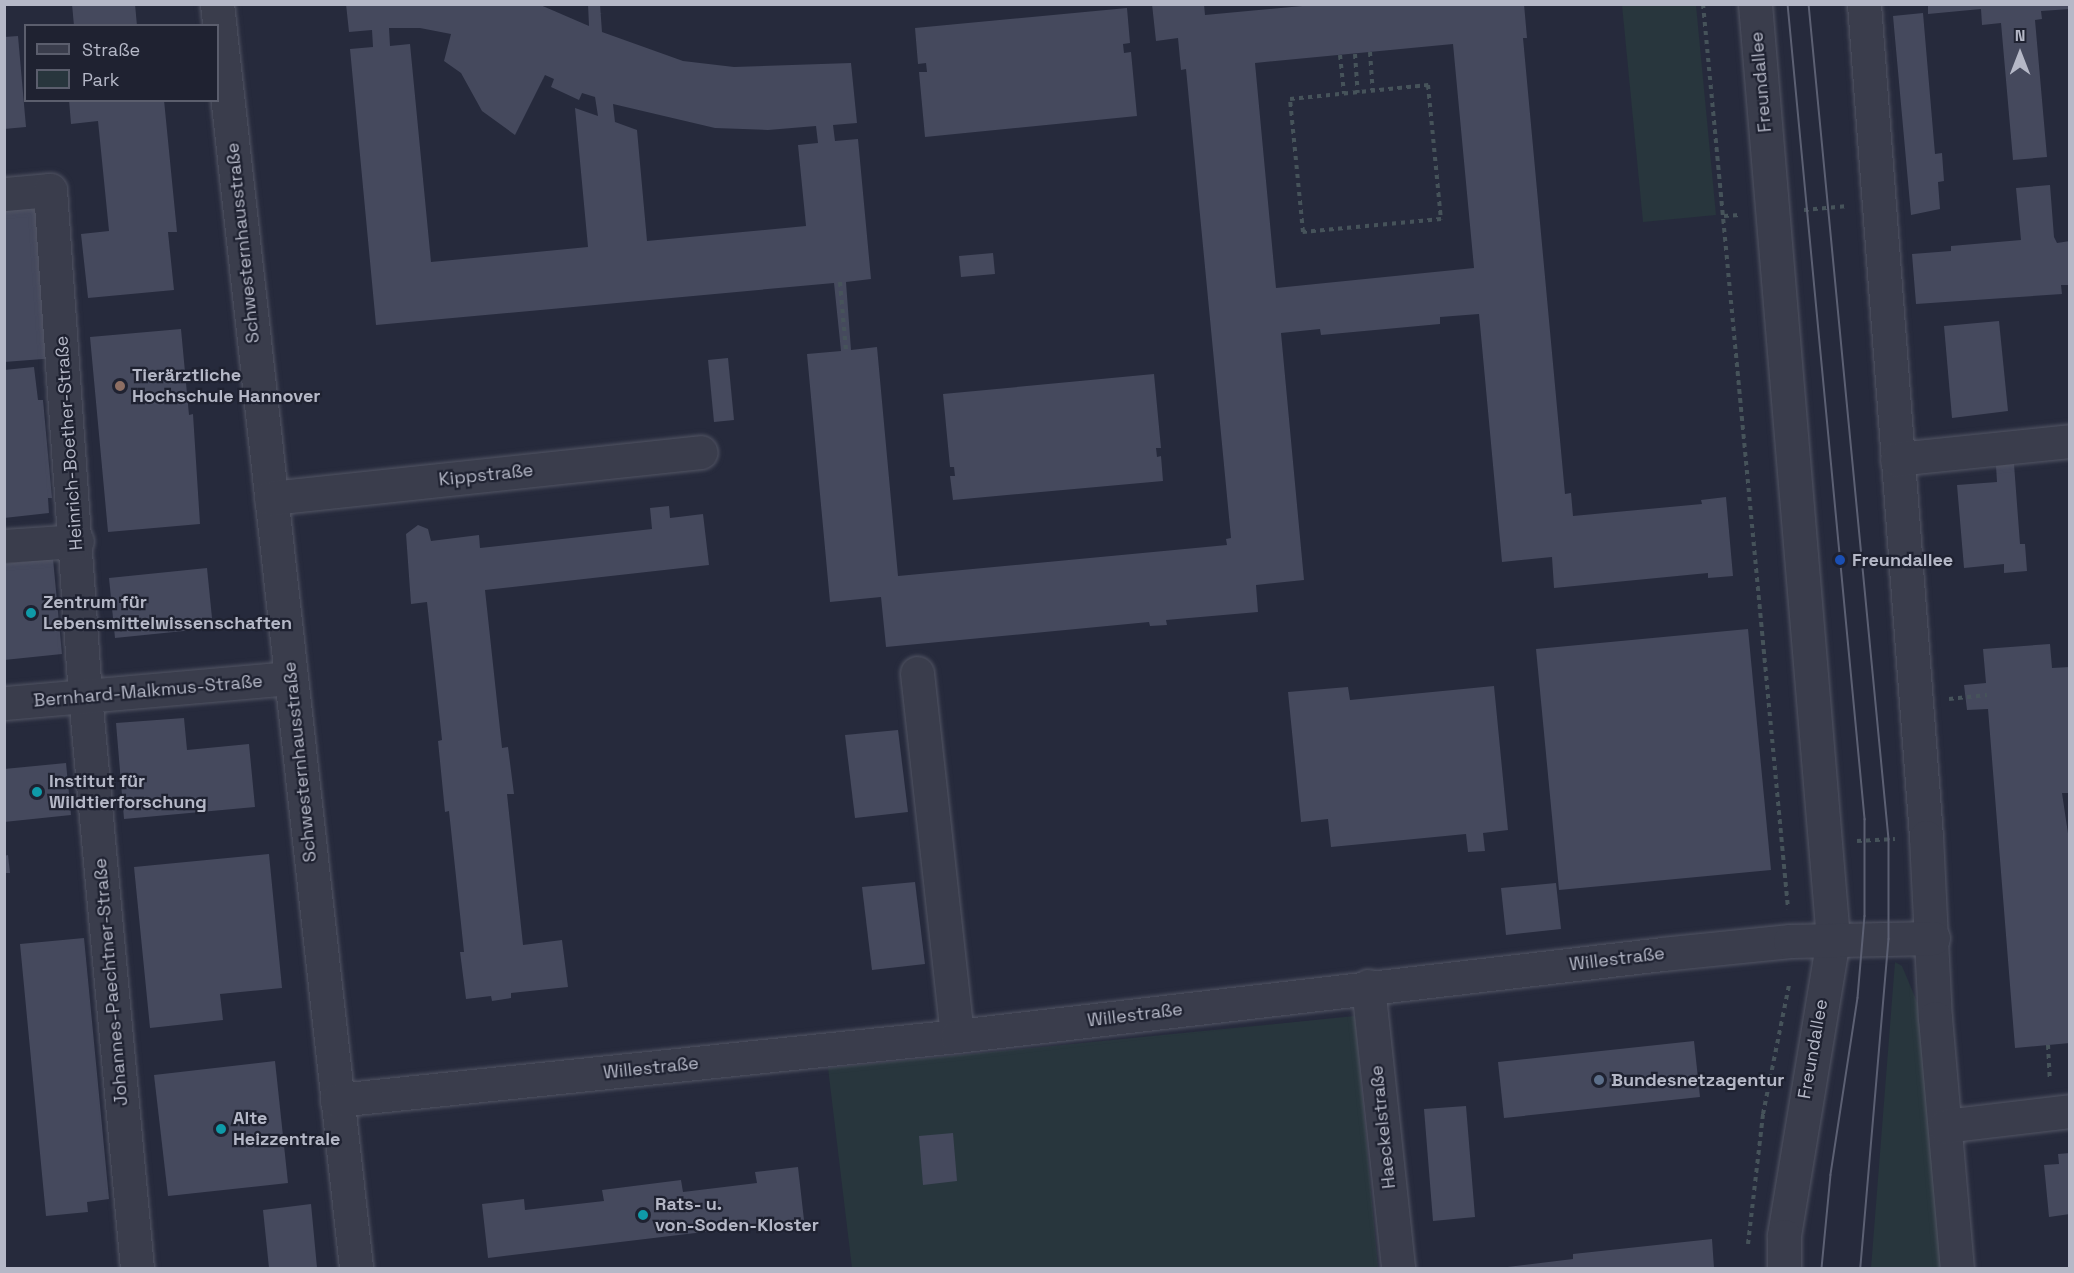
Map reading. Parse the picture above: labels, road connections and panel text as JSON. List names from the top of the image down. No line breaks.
{"streets":{"street":["Freundallee","Schwesternhausstraße","Heinrich-Boether-Straße","Kippstraße","Bernhard-Malkmus-Straße","Willestraße","Johannes-Paechtner-Straße","Haeckelstraße"]},"crossings":[["Freundallee","Willestraße"],["Schwesternhausstraße","Kippstraße"],["Schwesternhausstraße","Bernhard-Malkmus-Straße"],["Schwesternhausstraße","Willestraße"],["Heinrich-Boether-Straße","Bernhard-Malkmus-Straße"],["Heinrich-Boether-Straße","Johannes-Paechtner-Straße"],["Bernhard-Malkmus-Straße","Johannes-Paechtner-Straße"],["Willestraße","Haeckelstraße"]],"places":["Tierärztliche Hochschule Hannover","Freundallee","Zentrum für Lebensmittelwissenschaften","Institut für Wildtierforschung","Bundesnetzagentur","Alte Heizzentrale","Rats- u. von-Soden-Kloster"],"legend":["Straße","Park"],"north":"top"}
